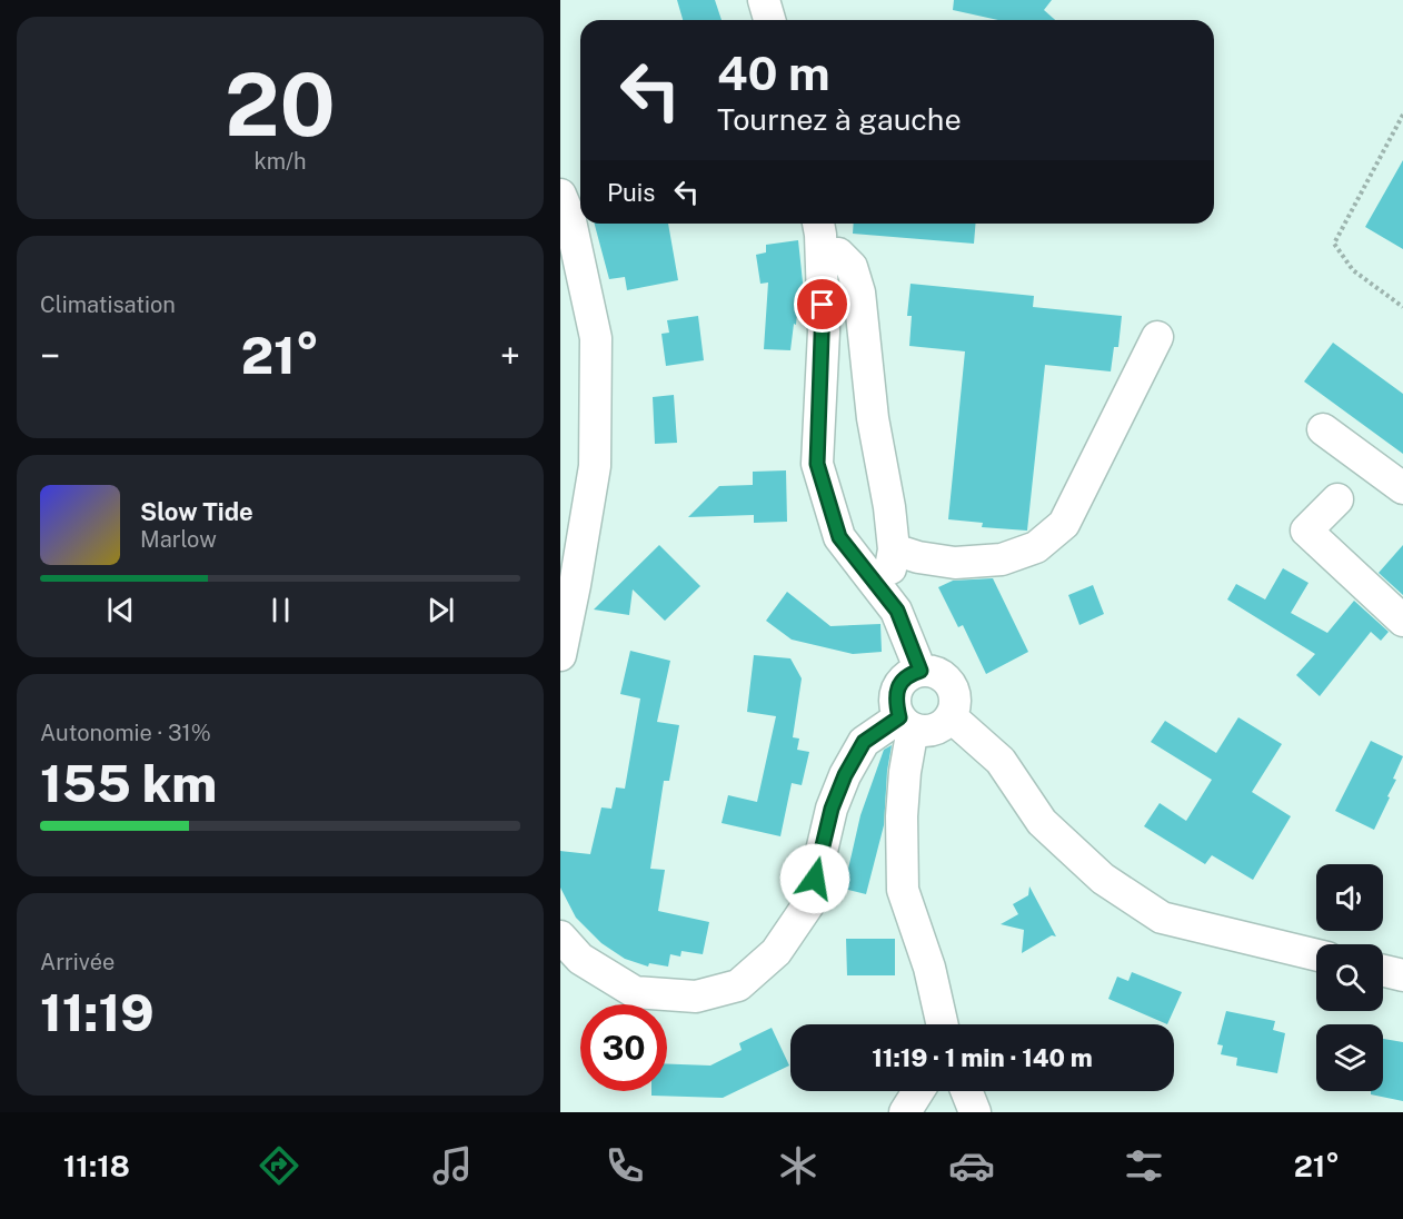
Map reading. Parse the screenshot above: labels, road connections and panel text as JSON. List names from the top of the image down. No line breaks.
{"page":{"tile":[["20","km/h"],"Climatisation",["Autonomie · 31%","155 km"],["Arrivée","11:19"]],"turn":["40 m","Tournez à gauche"],"then":"Puis","heat":["−","21°","+"],"song":["Slow Tide","Marlow"],"limit":"30","trip":"11:19 · 1 min · 140 m","tabs":["11:18","21°"]}}
